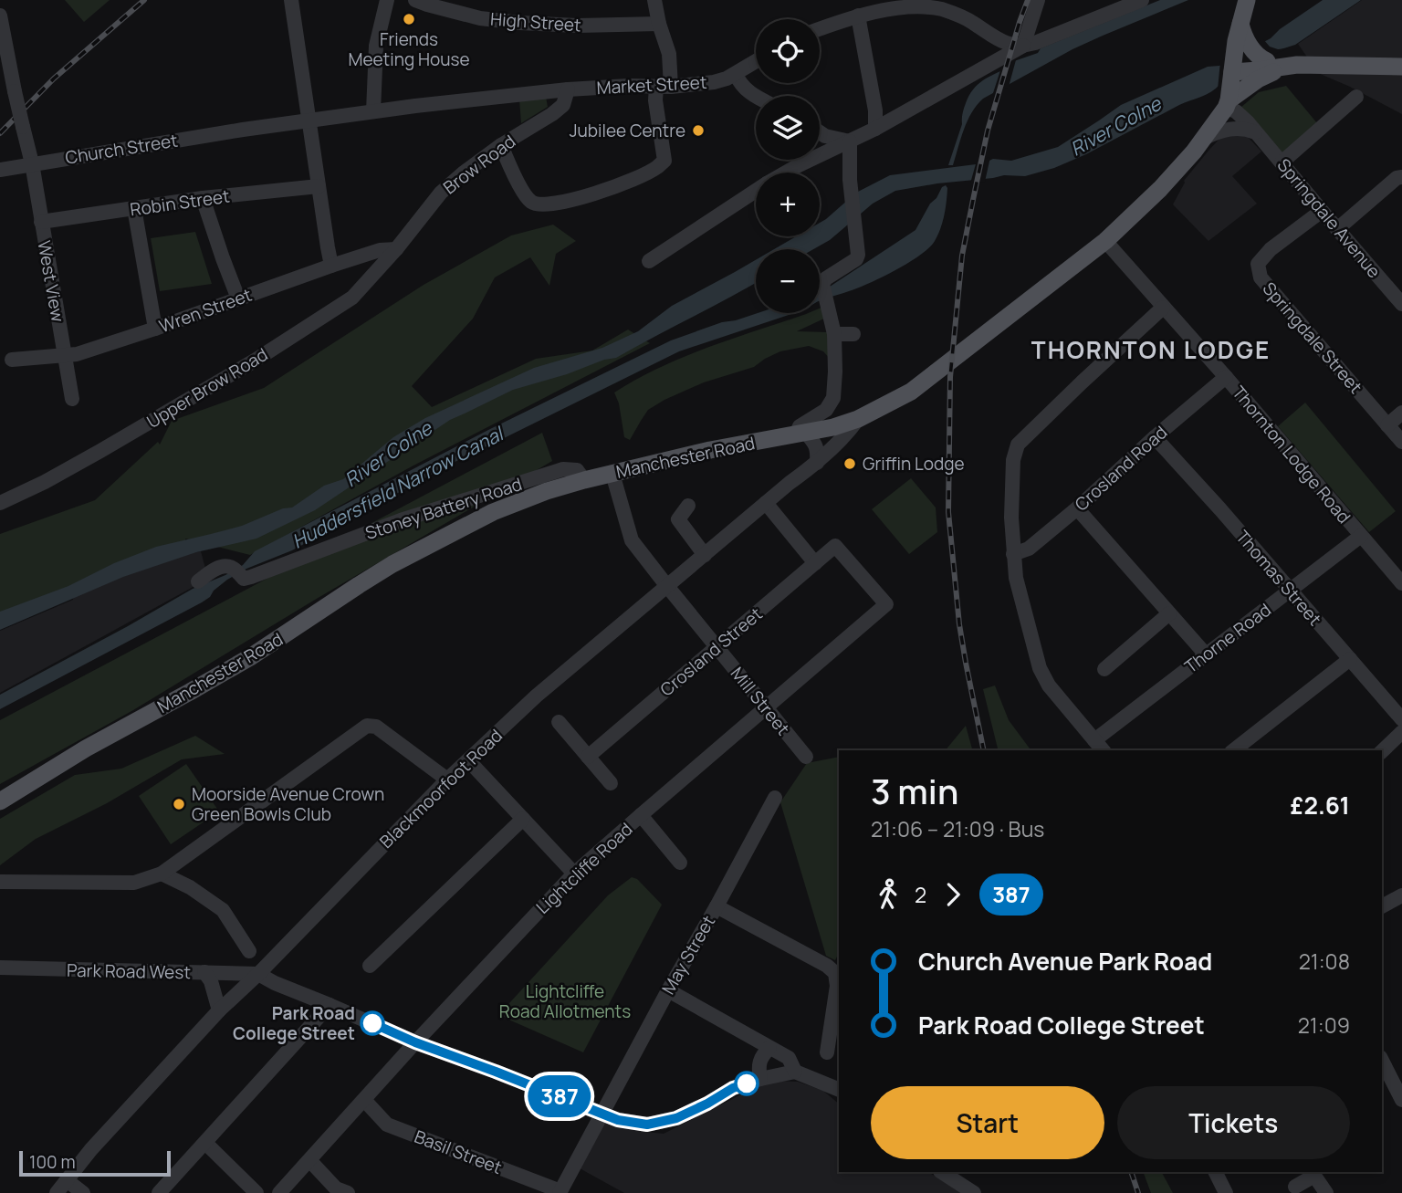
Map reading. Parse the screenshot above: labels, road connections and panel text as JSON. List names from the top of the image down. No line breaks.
{"streets":{"main road":["Manchester Road"],"street":["High Street","Market Street","Church Street","Brow Road","Robin Street","Springdale Avenue","West View","Wren Street","Springdale Street","Upper Brow Road","Thornton Lodge Road","Crosland Road","Stoney Battery Road","Thomas Street","Thorne Road","Crosland Street","Mill Street","Blackmoorfoot Road","Lightcliffe Road","May Street","Park Road West","Basil Street"]},"crossings":[["Market Street","Brow Road"],["Church Street","West View"],["Brow Road","Wren Street"],["Brow Road","Upper Brow Road"],["Robin Street","West View"],["Springdale Avenue","Springdale Street"],["Springdale Avenue","Manchester Road"],["West View","Wren Street"],["Wren Street","Upper Brow Road"],["Thornton Lodge Road","Manchester Road"],["Thornton Lodge Road","Crosland Road"],["Thornton Lodge Road","Thorne Road"],["Manchester Road","Stoney Battery Road"],["Manchester Road","Mill Street"],["Manchester Road","Blackmoorfoot Road"],["Crosland Road","Thomas Street"],["Thomas Street","Thorne Road"],["Crosland Street","Mill Street"],["Crosland Street","Lightcliffe Road"],["Mill Street","Blackmoorfoot Road"],["Mill Street","Lightcliffe Road"],["Blackmoorfoot Road","Park Road West"],["Lightcliffe Road","Basil Street"],["May Street","Basil Street"]],"districts":["THORNTON LODGE"],"water":["River Colne","Huddersfield Narrow Canal"],"parks":["Lightcliffe Road Allotments"],"places":["Friends Meeting House","Jubilee Centre","Griffin Lodge","Moorside Avenue Crown Green Bowls Club","Park Road College Street"],"lines":["bus line 387"],"scale_bar":"100 m","page":{"on_map":"387","map_buttons":["+","−"],"heading":["3 min","21:06 – 21:09 · Bus","£2.61"],"legs":["2","387"],"list":[{"name":"Church Avenue Park Road","value":"21:08"},{"name":"Park Road College Street","value":"21:09"}],"buttons":["Start","Tickets"],"scale":"100 m"}}
